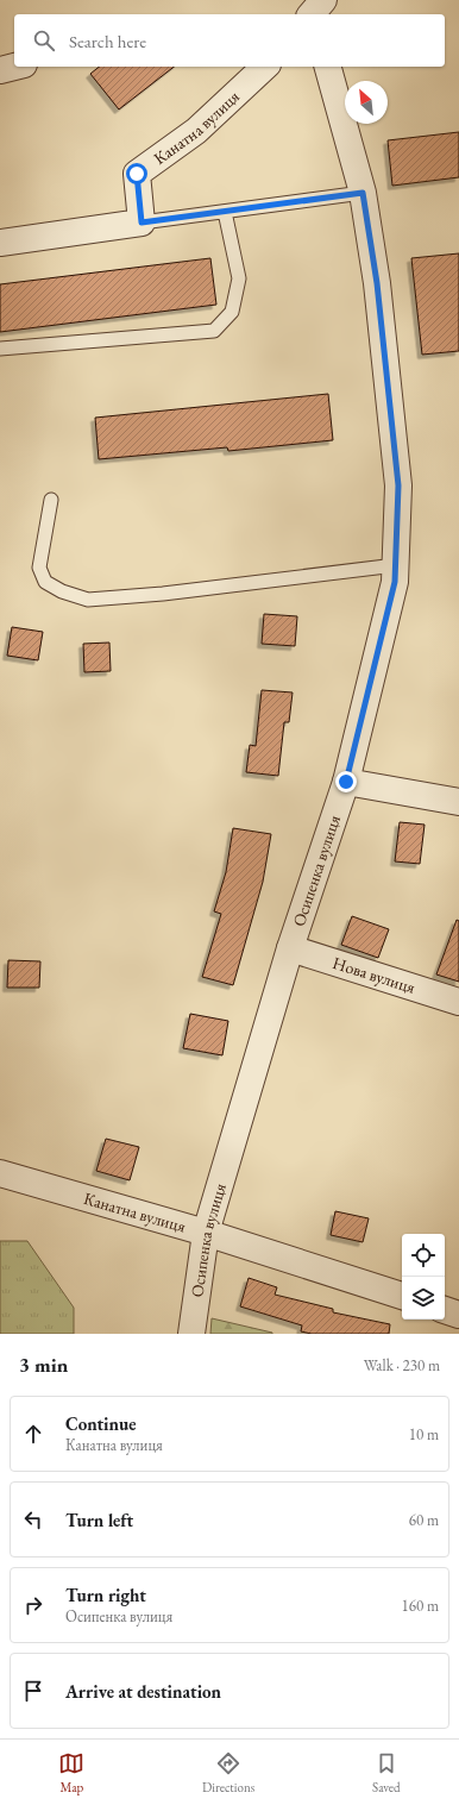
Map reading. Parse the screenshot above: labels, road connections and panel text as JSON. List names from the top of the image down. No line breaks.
{"streets":{"street":["Канатна вулиця","Осипенка вулиця","Нова вулиця"]},"crossings":[["Канатна вулиця","Осипенка вулиця"],["Осипенка вулиця","Нова вулиця"]],"north":"top left","page":{"search":"Search here","heading":["3 min","Walk · 230 m"],"list":[["Continue","Канатна вулиця","10 m"],["Turn left","60 m"],["Turn right","Осипенка вулиця","160 m"],"Arrive at destination"],"nav":["Map","Directions","Saved"]}}
